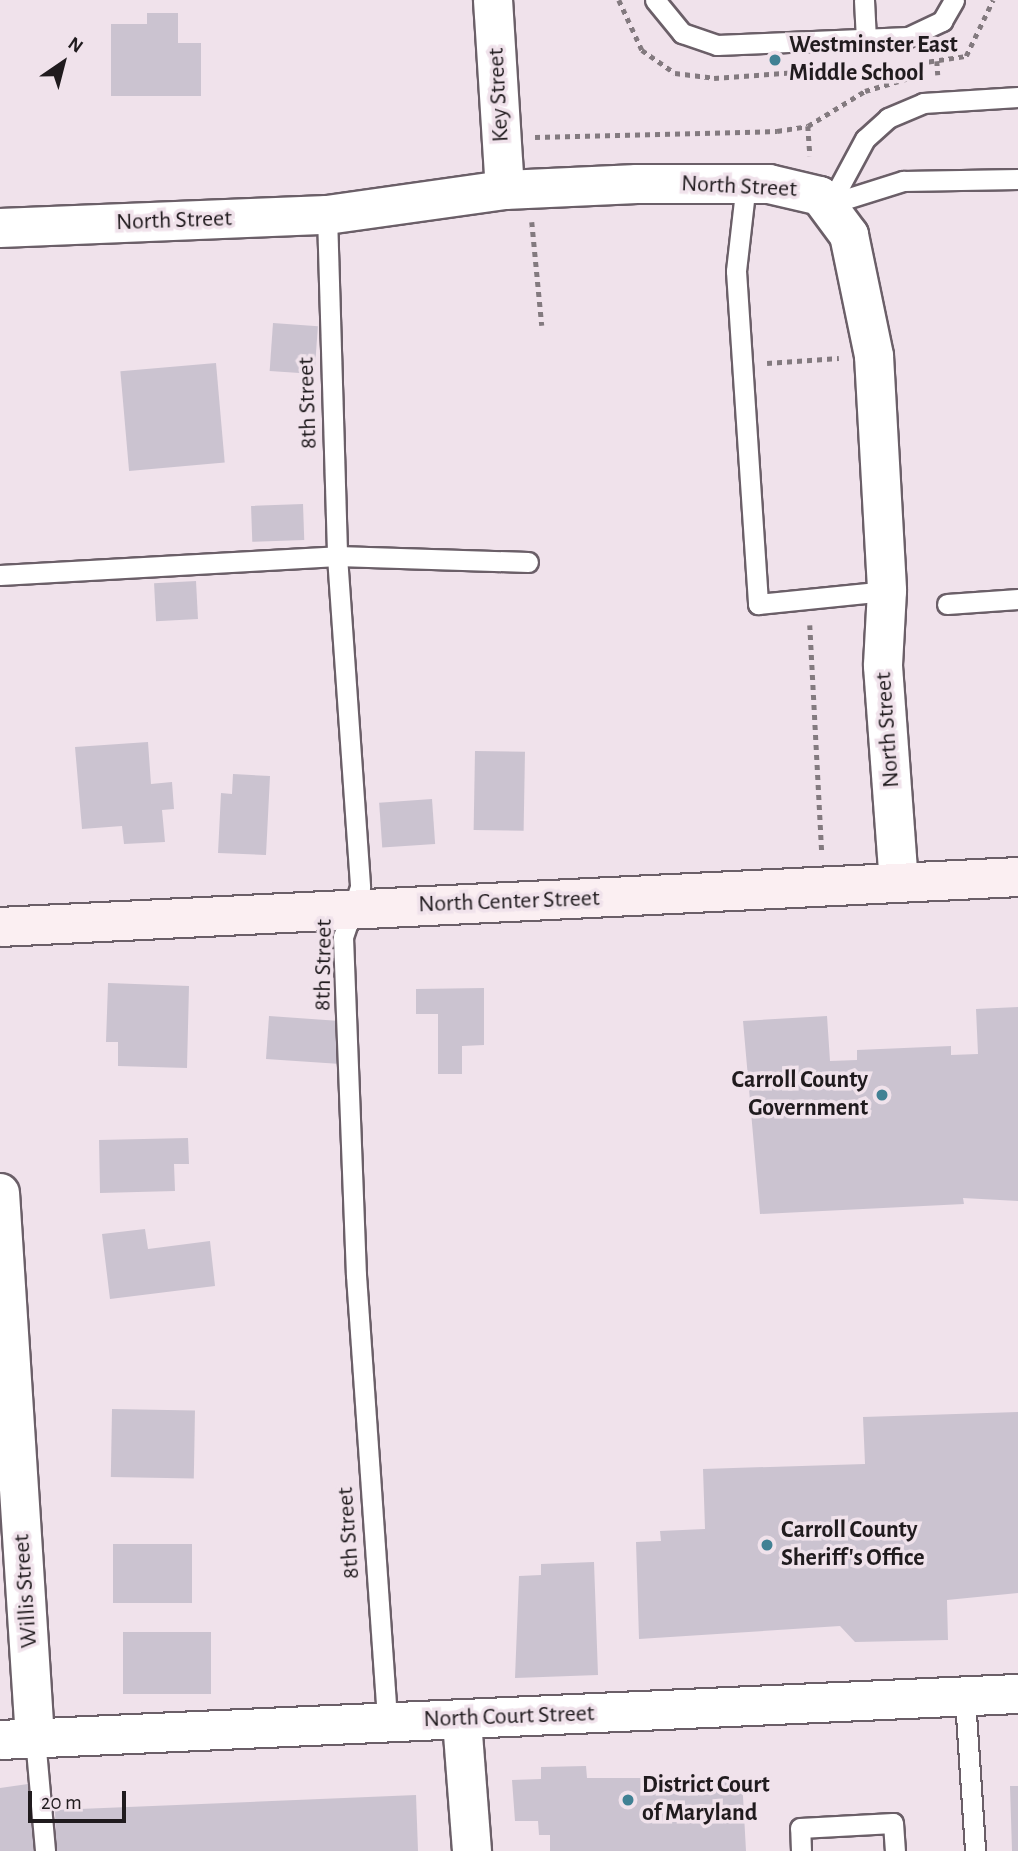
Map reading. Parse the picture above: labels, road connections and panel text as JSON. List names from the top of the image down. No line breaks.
{"streets":{"street":["Key Street","North Street","North Center Street","Willis Street","North Court Street"],"lane":["8th Street"]},"crossings":[["Key Street","North Street"],["North Street","8th Street"],["North Street","North Center Street"],["8th Street","North Center Street"],["8th Street","North Court Street"],["Willis Street","North Court Street"]],"places":["Westminster East Middle School","Carroll County Government","Carroll County Sheriff's Office","District Court of Maryland"],"scale_bar":"20 m","north":"top right"}
